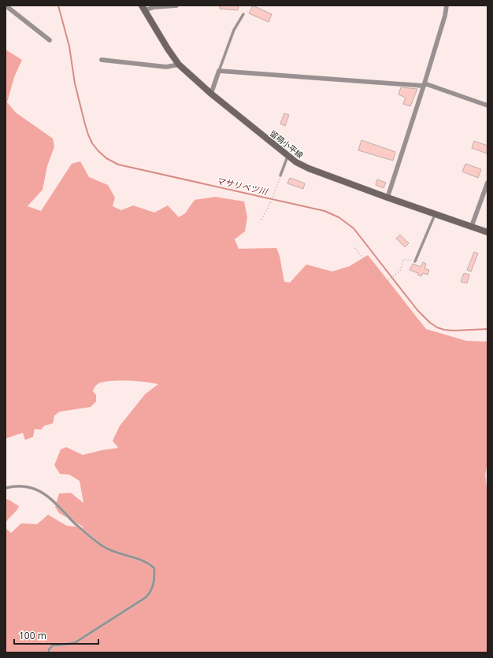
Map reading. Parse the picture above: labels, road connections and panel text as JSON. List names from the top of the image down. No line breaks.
{"streets":{"main road":["留萌小平線"]},"water":["マサリベツ川"],"scale_bar":"100 m"}
